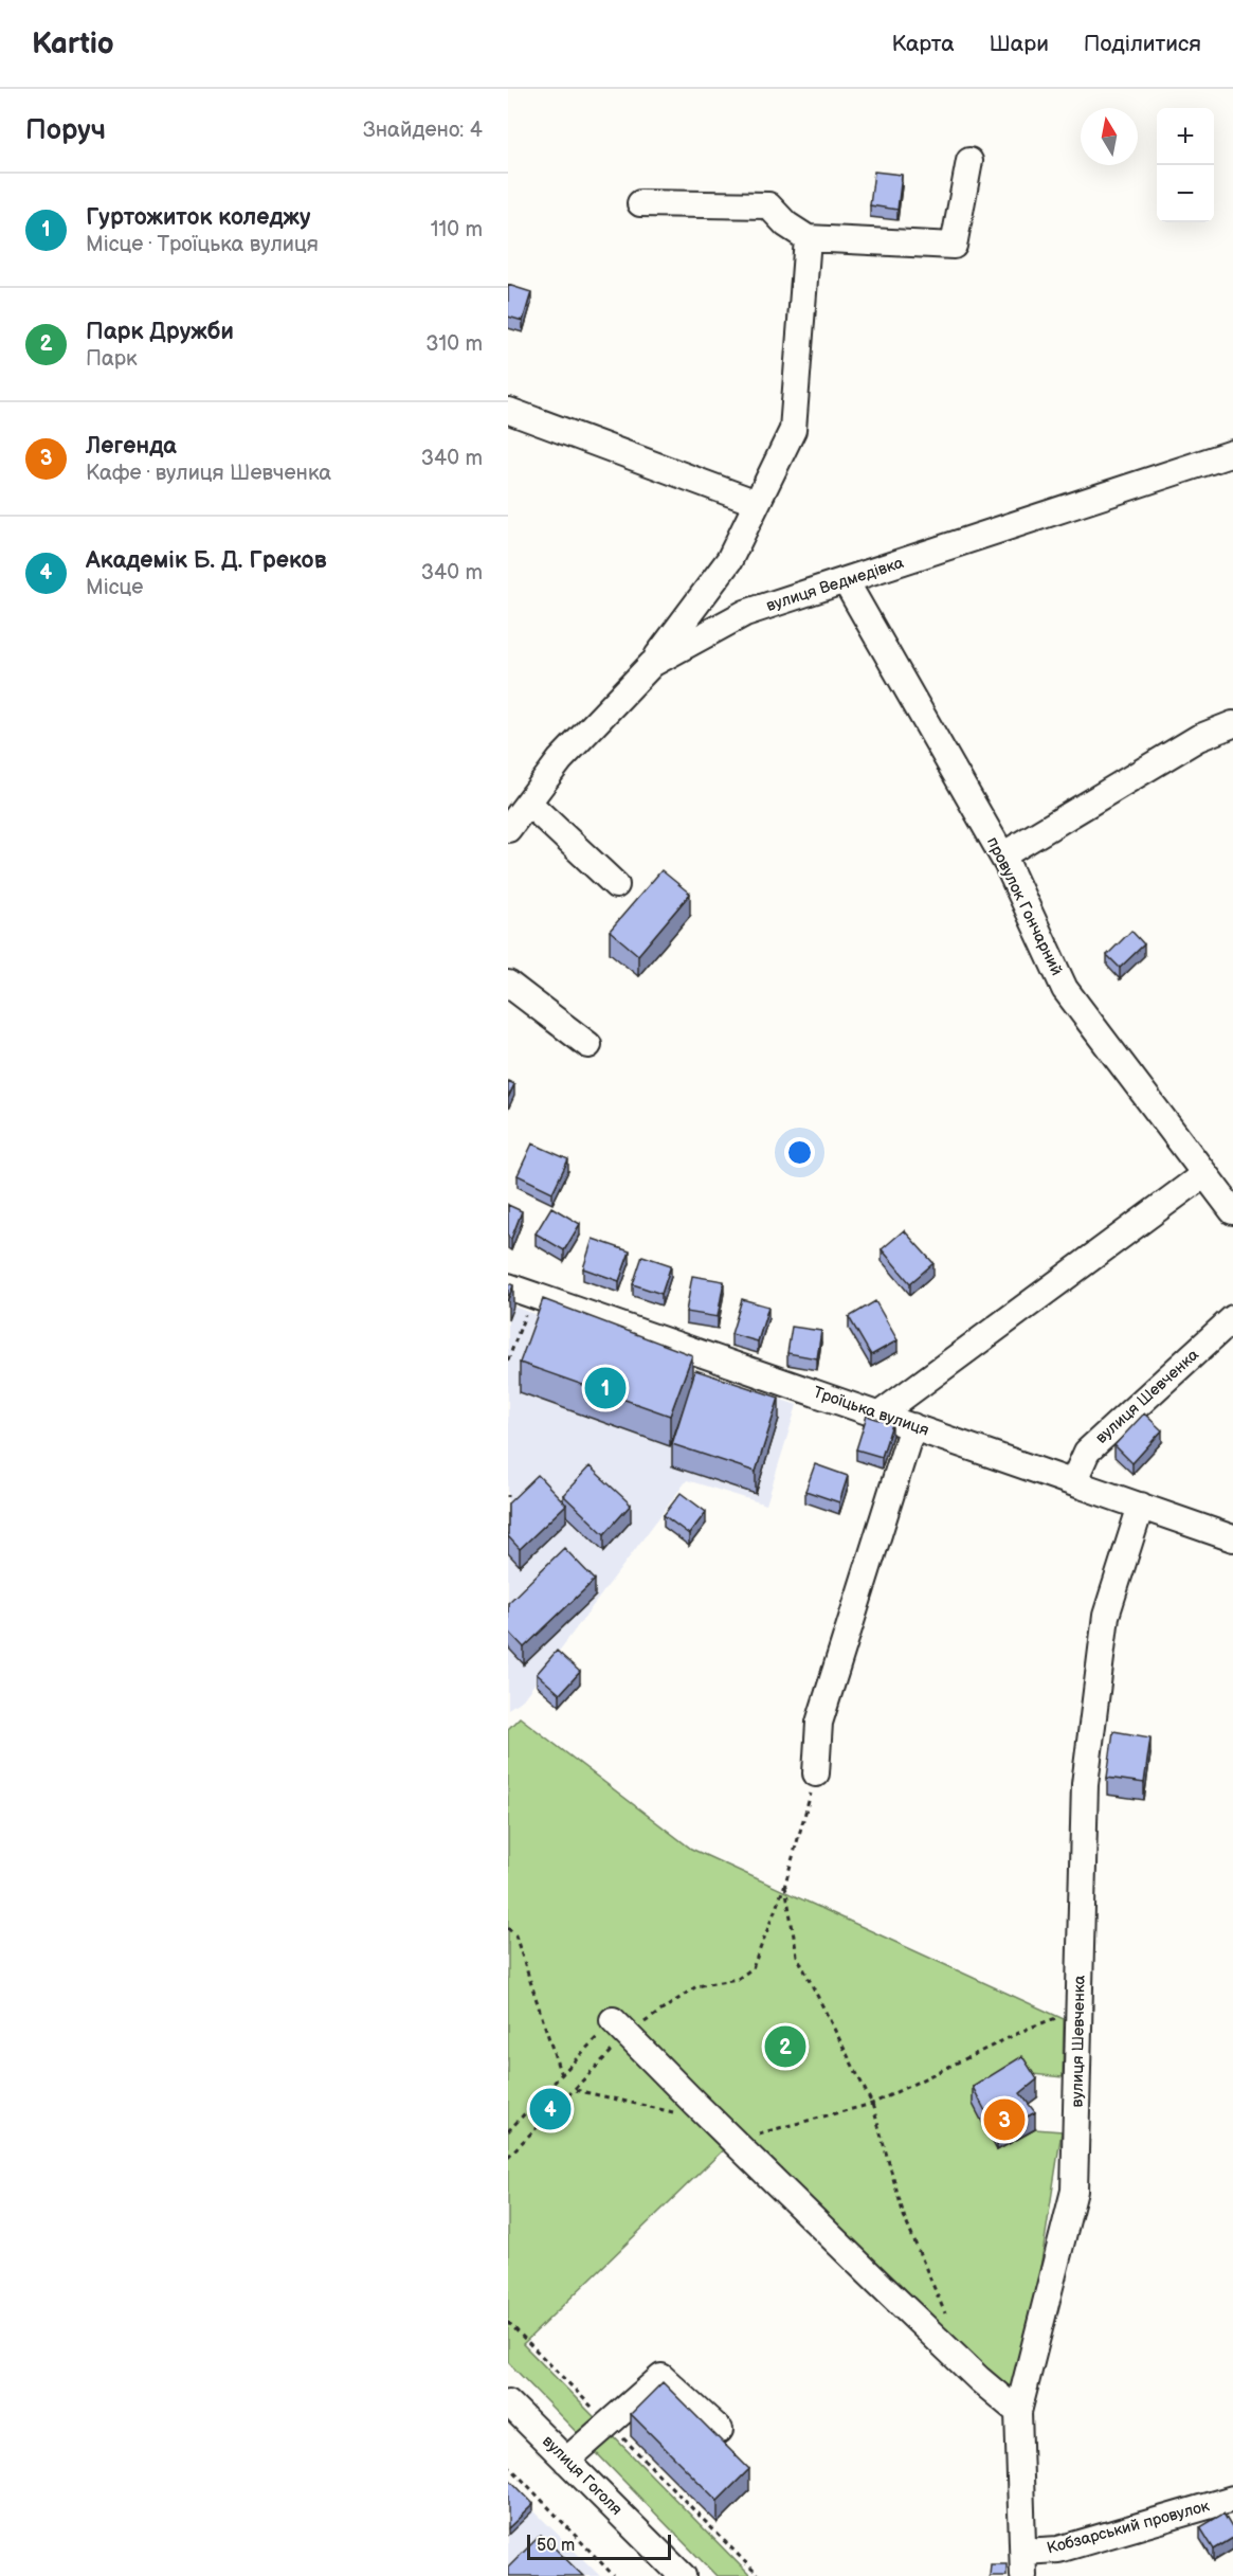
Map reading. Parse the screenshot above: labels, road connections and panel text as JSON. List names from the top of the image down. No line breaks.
{"streets":{"street":["вулиця Ведмедівка","провулок Гончарний","вулиця Шевченка","Троїцька вулиця","вулиця Гоголя","Кобзарський провулок"]},"crossings":[["вулиця Ведмедівка","провулок Гончарний"],["вулиця Шевченка","Троїцька вулиця"],["вулиця Шевченка","Кобзарський провулок"]],"scale_bar":"50 m","north":"top","page":{"header":"Kartio","nav":["Карта","Шари","Поділитися"],"heading":["Поруч","Знайдено: 4"],"map_buttons":["+","−"],"list":[{"mark":"1","name":"Гуртожиток коледжу","note":"Місце · Троїцька вулиця","value":"110 m"},{"mark":"2","name":"Парк Дружби","note":"Парк","value":"310 m"},{"mark":"3","name":"Легенда","note":"Кафе · вулиця Шевченка","value":"340 m"},{"mark":"4","name":"Академік Б. Д. Греков","note":"Місце","value":"340 m"}],"pins":["1","2","4","3"],"scale":"50 m"}}
